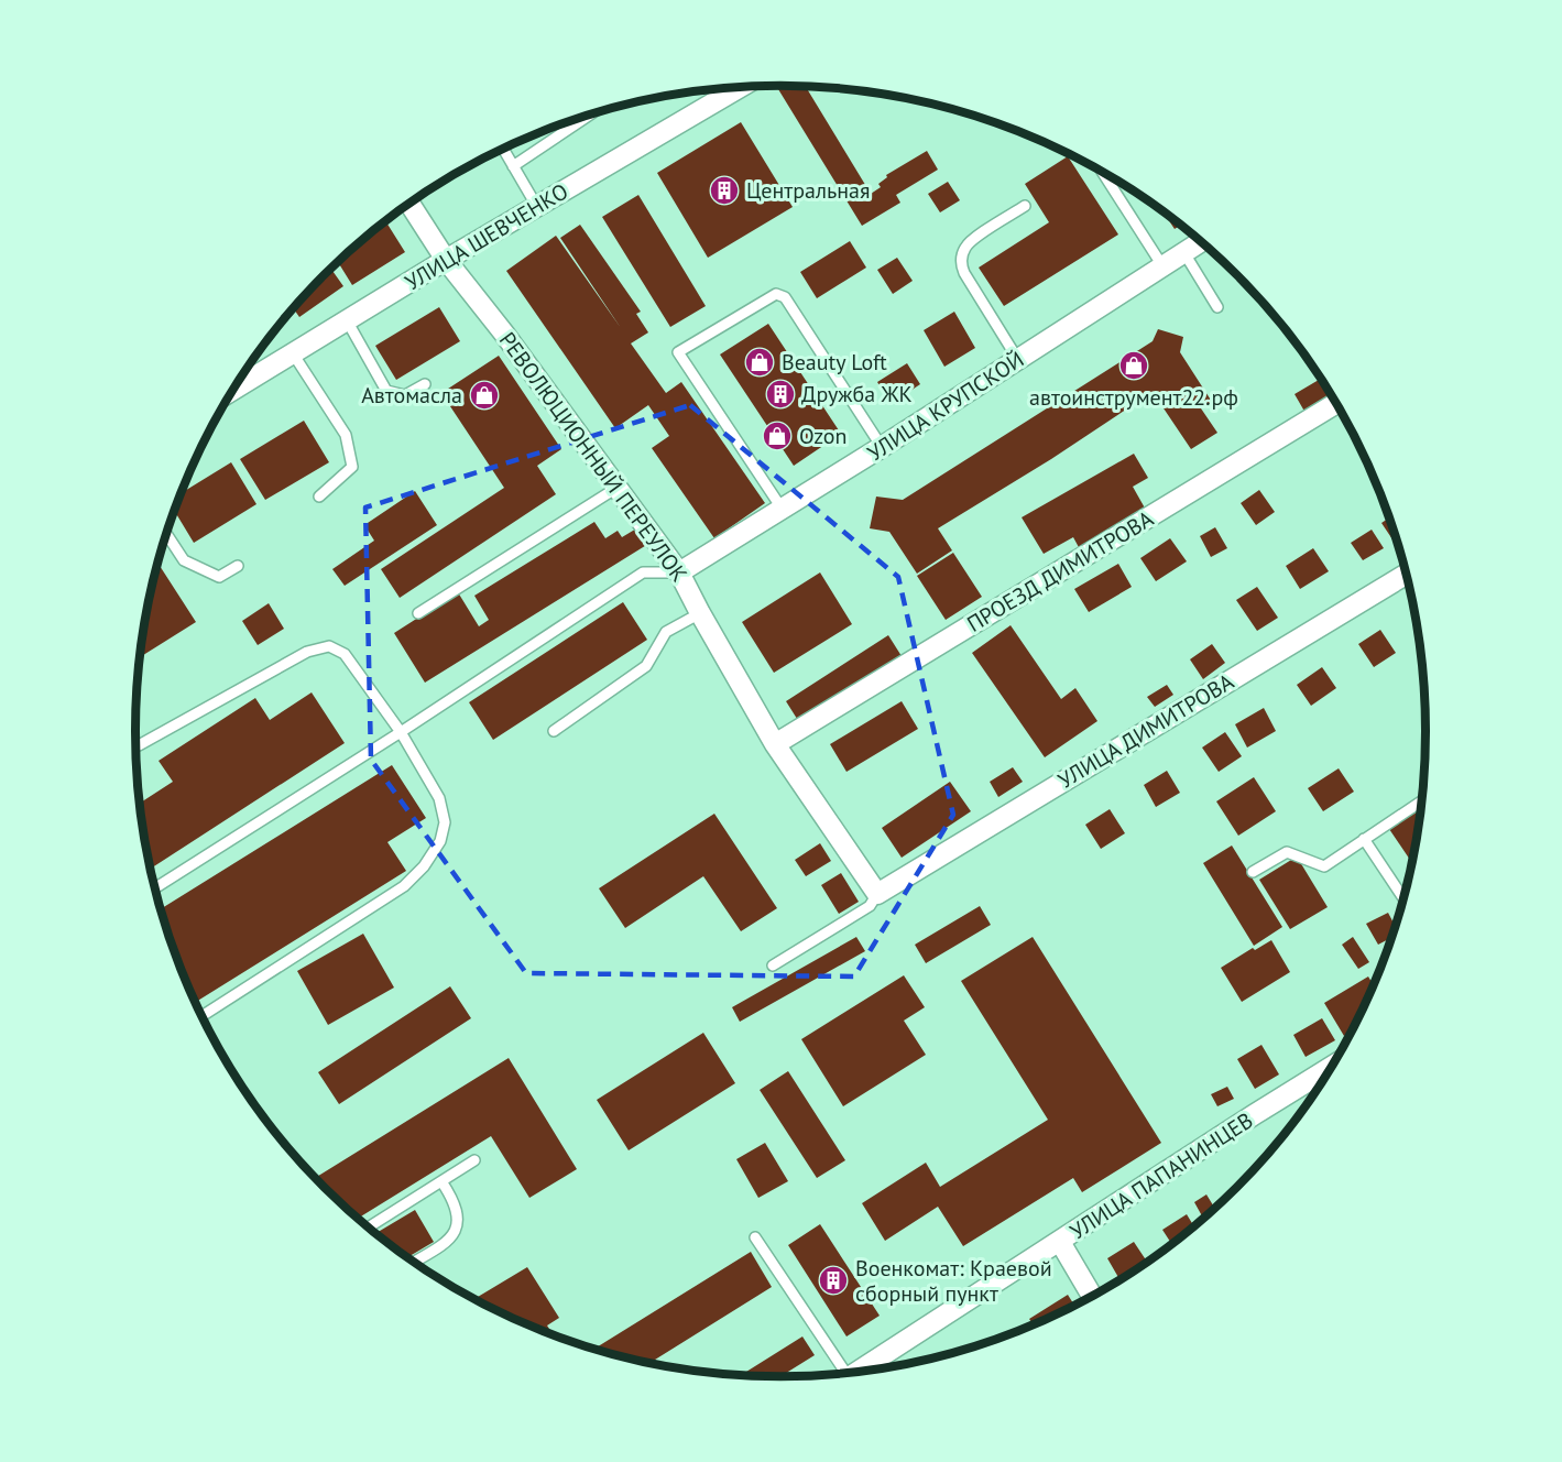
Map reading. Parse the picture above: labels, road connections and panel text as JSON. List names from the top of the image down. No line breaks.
{"streets":{"street":["УЛИЦА ШЕВЧЕНКО","УЛИЦА КРУПСКОЙ","РЕВОЛЮЦИОННЫЙ ПЕРЕУЛОК","ПРОЕЗД ДИМИТРОВА","УЛИЦА ДИМИТРОВА","УЛИЦА ПАПАНИНЦЕВ"]},"crossings":[["УЛИЦА ШЕВЧЕНКО","РЕВОЛЮЦИОННЫЙ ПЕРЕУЛОК"],["УЛИЦА КРУПСКОЙ","РЕВОЛЮЦИОННЫЙ ПЕРЕУЛОК"],["РЕВОЛЮЦИОННЫЙ ПЕРЕУЛОК","ПРОЕЗД ДИМИТРОВА"],["РЕВОЛЮЦИОННЫЙ ПЕРЕУЛОК","УЛИЦА ДИМИТРОВА"]],"places":{"building":["Центральная","Дружба ЖК","Военкомат: Краевой сборный пункт"],"shop":["Beauty Loft","автоинструмент22.рф","Автомасла","Ozon"]}}
